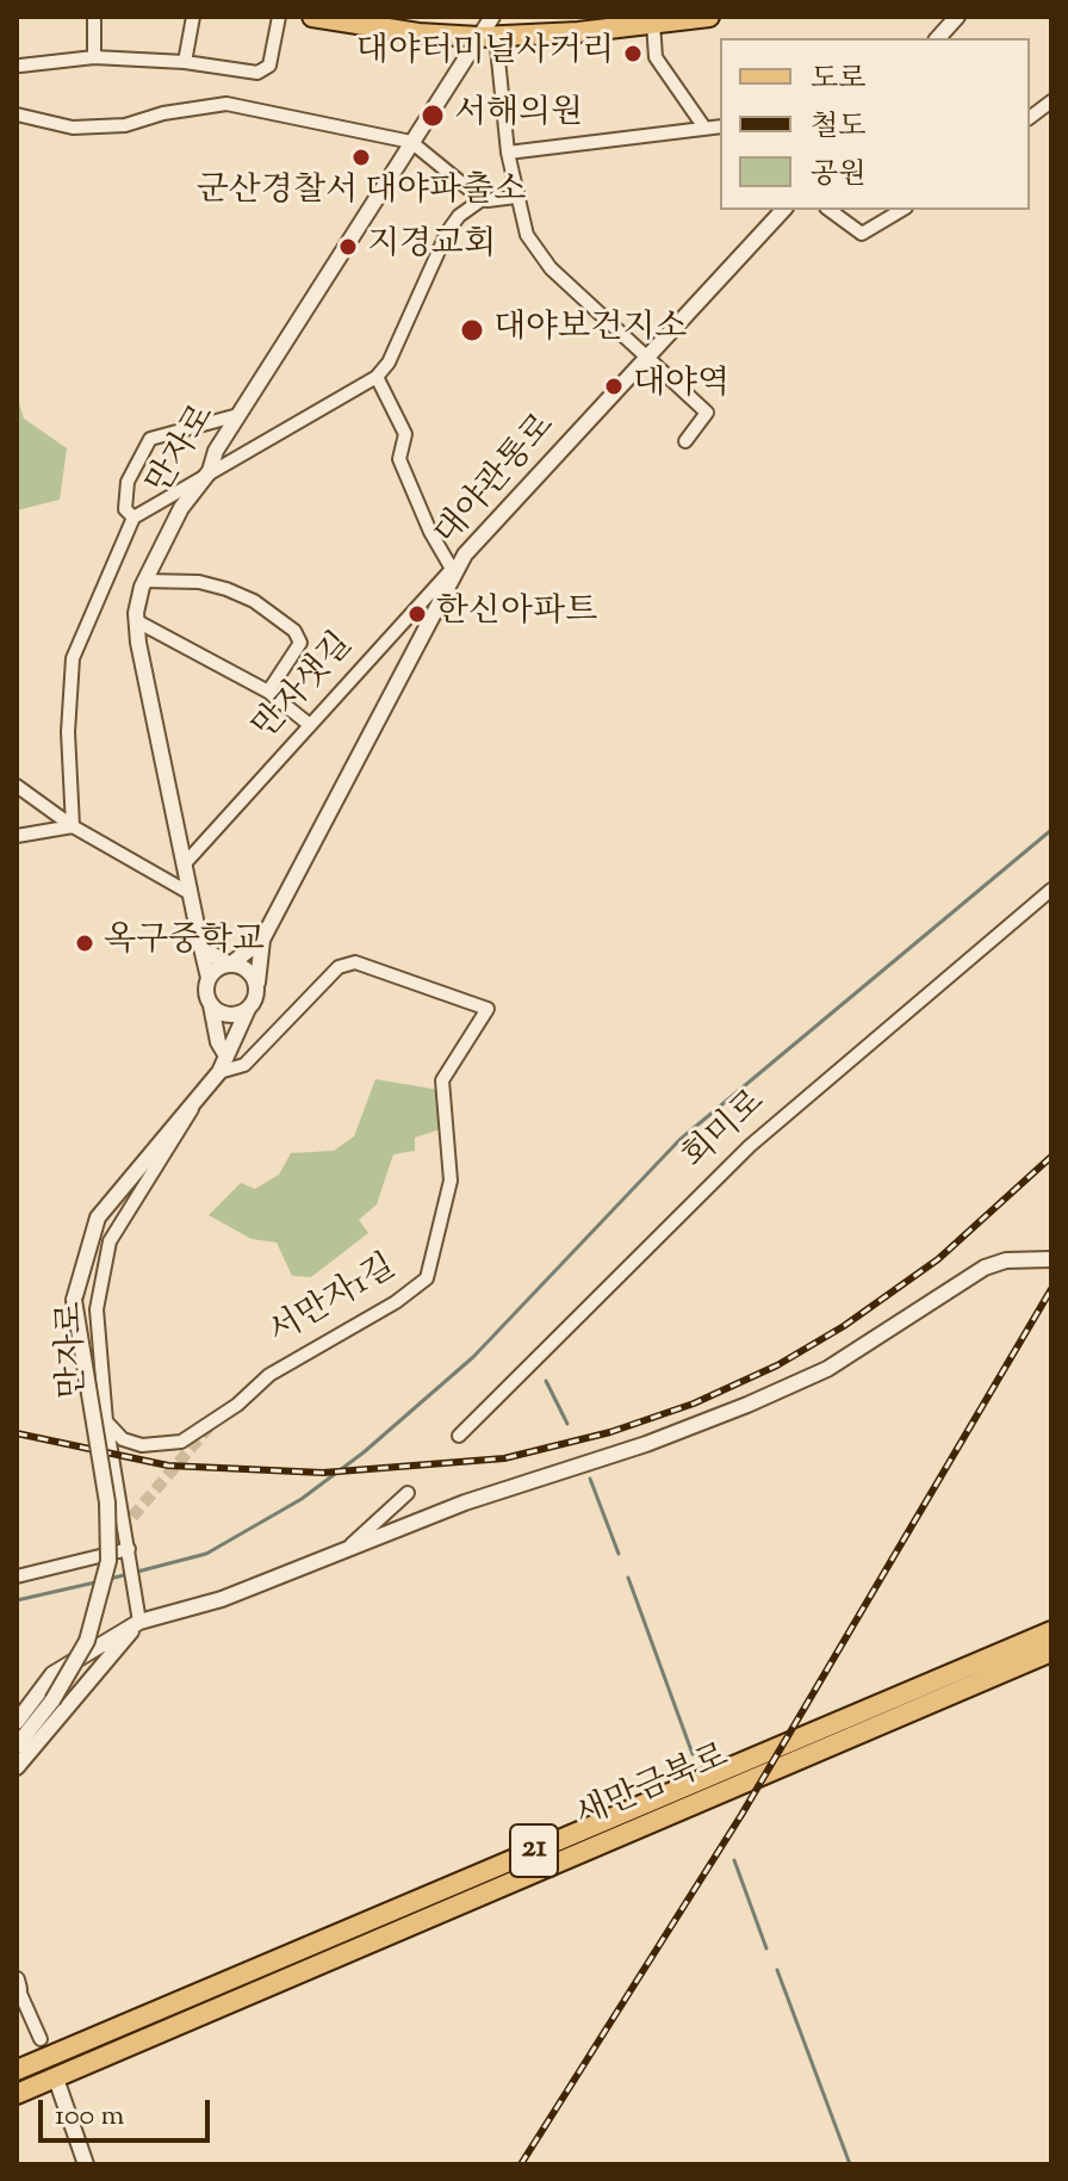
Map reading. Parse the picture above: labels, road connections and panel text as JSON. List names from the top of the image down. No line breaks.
{"streets":{"main road":["새만금북로","21"],"street":["만자로","대야관통로","만자샛길","회미로","서만자1길"]},"crossings":[["만자로","만자샛길"],["만자로","서만자1길"],["대야관통로","만자샛길"]],"places":["대야터미널사거리","서해의원","군산경찰서 대야파출소","지경교회","대야보건지소","대야역","한신아파트","옥구중학교"],"legend":["도로","철도","공원"],"scale_bar":"100 m"}
